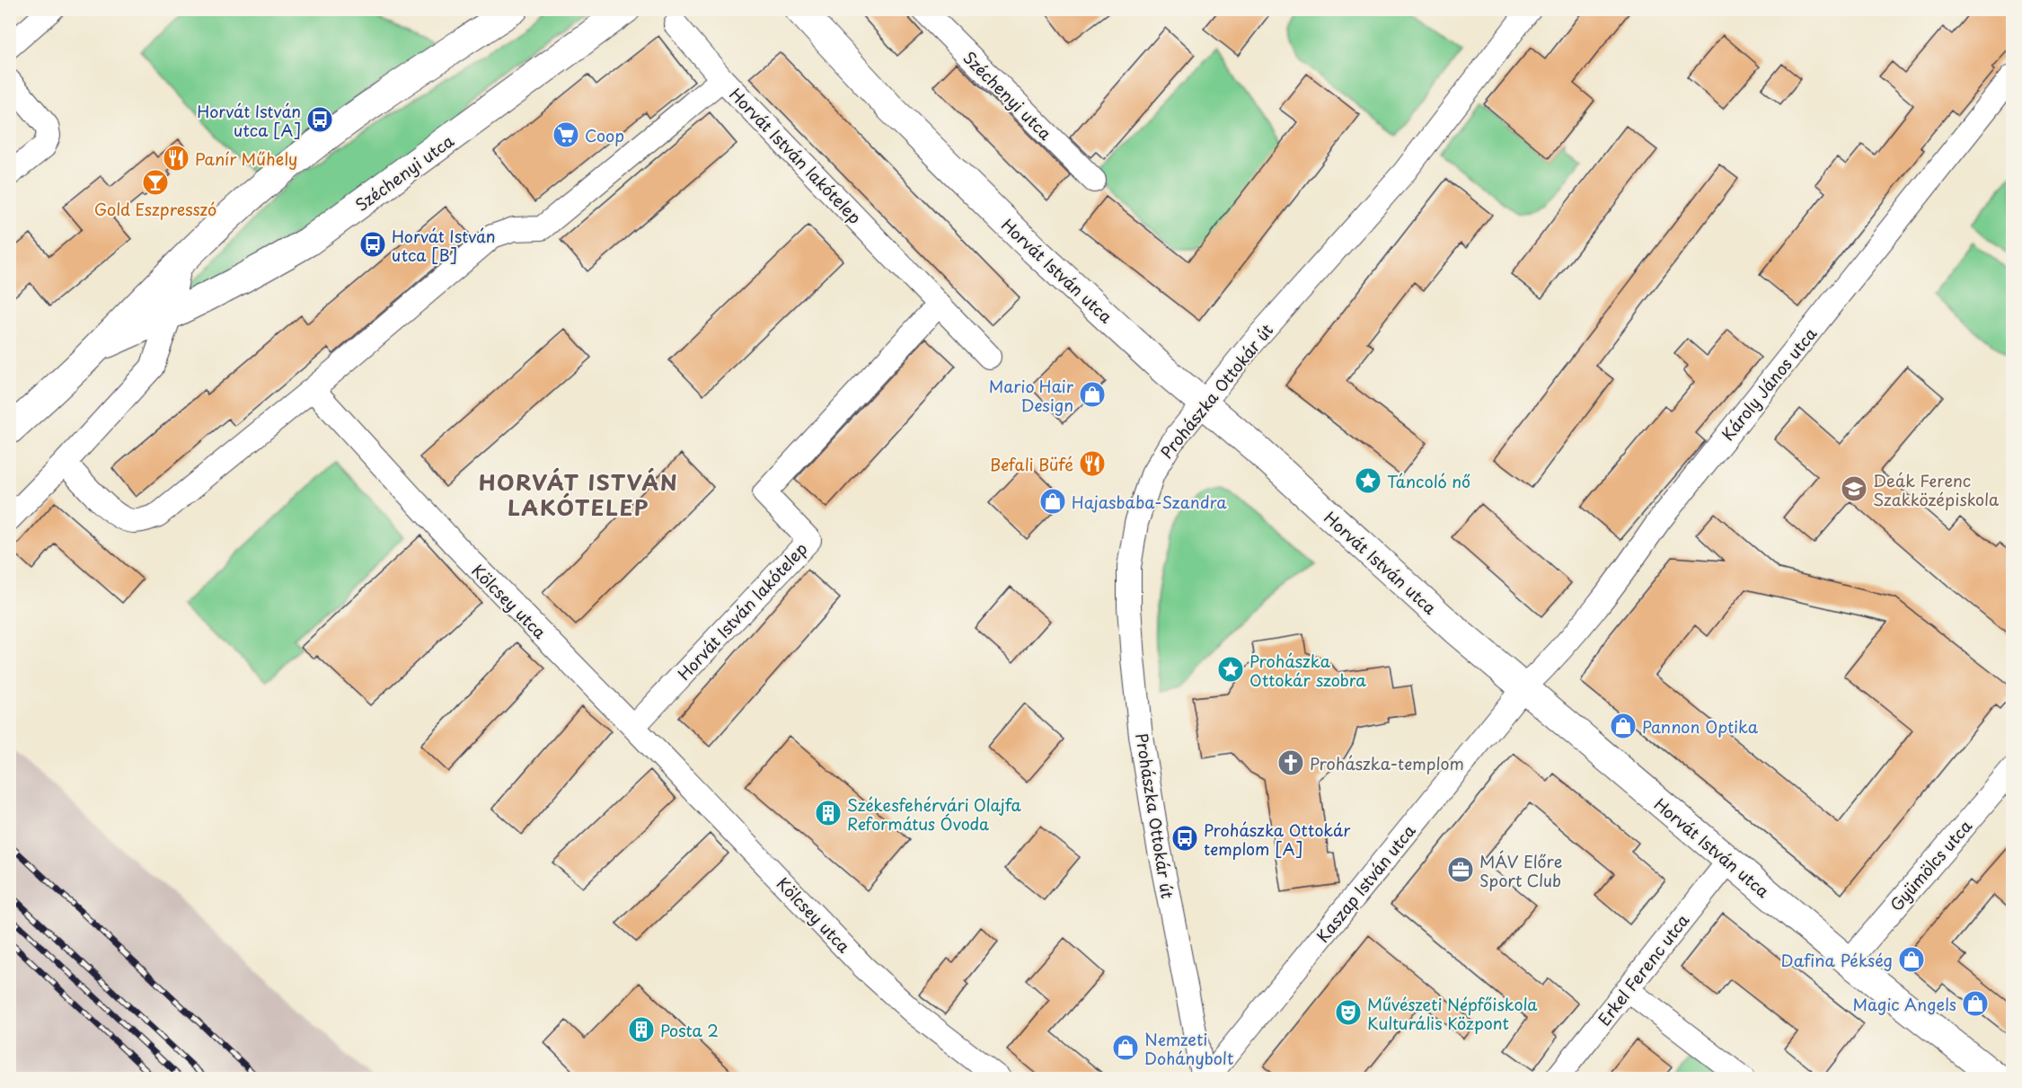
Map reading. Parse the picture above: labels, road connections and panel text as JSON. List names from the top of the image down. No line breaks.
{"streets":{"main road":["Széchenyi utca","Horvát István utca"],"street":["Horvát István lakótelep","Károly János utca","Prohászka Ottokár út","Kölcsey utca","Gyümölcs utca","Kaszap István utca","Erkel Ferenc utca"]},"crossings":[["Horvát István lakótelep","Kölcsey utca"],["Horvát István utca","Károly János utca"],["Horvát István utca","Prohászka Ottokár út"],["Horvát István utca","Gyümölcs utca"],["Horvát István utca","Kaszap István utca"],["Horvát István utca","Erkel Ferenc utca"],["Károly János utca","Kaszap István utca"],["Prohászka Ottokár út","Kaszap István utca"]],"districts":["HORVÁT ISTVÁN LAKÓTELEP"],"places":{"bus stop":["Horvát István utca [A]","Horvát István utca [B]","Prohászka Ottokár templom [A]"],"supermarket":["Coop"],"restaurant":["Panír Műhely","Befali Büfé"],"bar":["Gold Eszpresszó"],"shop":["Mario Hair Design","Hajasbaba-Szandra","Pannon Optika","Dafina Pékség","Magic Angels","Nemzeti Dohánybolt"],"place":["Táncoló nő","Prohászka Ottokár szobra"],"school or university":["Deák Ferenc Szakközépiskola"],"church":["Prohászka-templom"],"building":["Székesfehérvári Olajfa Református Óvoda","Posta 2"],"office":["MÁV Előre Sport Club"],"theatre":["Művészeti Népfőiskola Kulturális Központ"]}}
